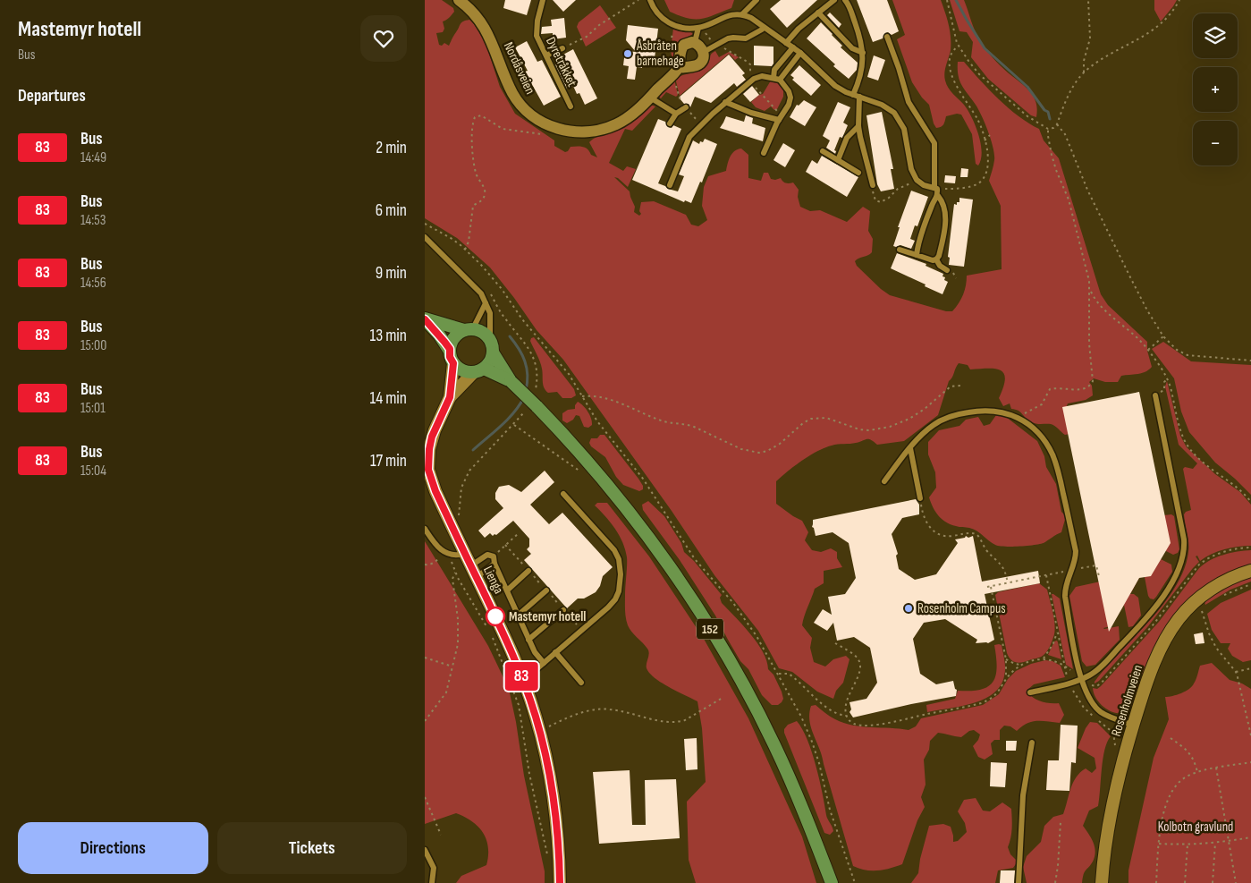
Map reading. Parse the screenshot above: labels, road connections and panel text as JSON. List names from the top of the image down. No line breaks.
{"streets":{"main road":["152"],"street":["Nordåsveien","Lienga","Rosenholmveien"],"lane":["Dyretråkket"]},"crossings":[["Lienga","152"]],"parks":["Kolbotn gravlund"],"places":["Åsbråten barnehage","Rosenholm Campus","Mastemyr hotell"],"lines":["bus line 83"],"page":{"heading":[["Mastemyr hotell","Bus"],"Departures"],"on_map":"83","map_buttons":["+","−"],"list":[{"mark":"83","name":"Bus","note":"14:49","value":"2 min"},{"mark":"83","name":"Bus","note":"14:53","value":"6 min"},{"mark":"83","name":"Bus","note":"14:56","value":"9 min"},{"mark":"83","name":"Bus","note":"15:00","value":"13 min"},{"mark":"83","name":"Bus","note":"15:01","value":"14 min"},{"mark":"83","name":"Bus","note":"15:04","value":"17 min"}],"buttons":["Directions","Tickets"]}}
